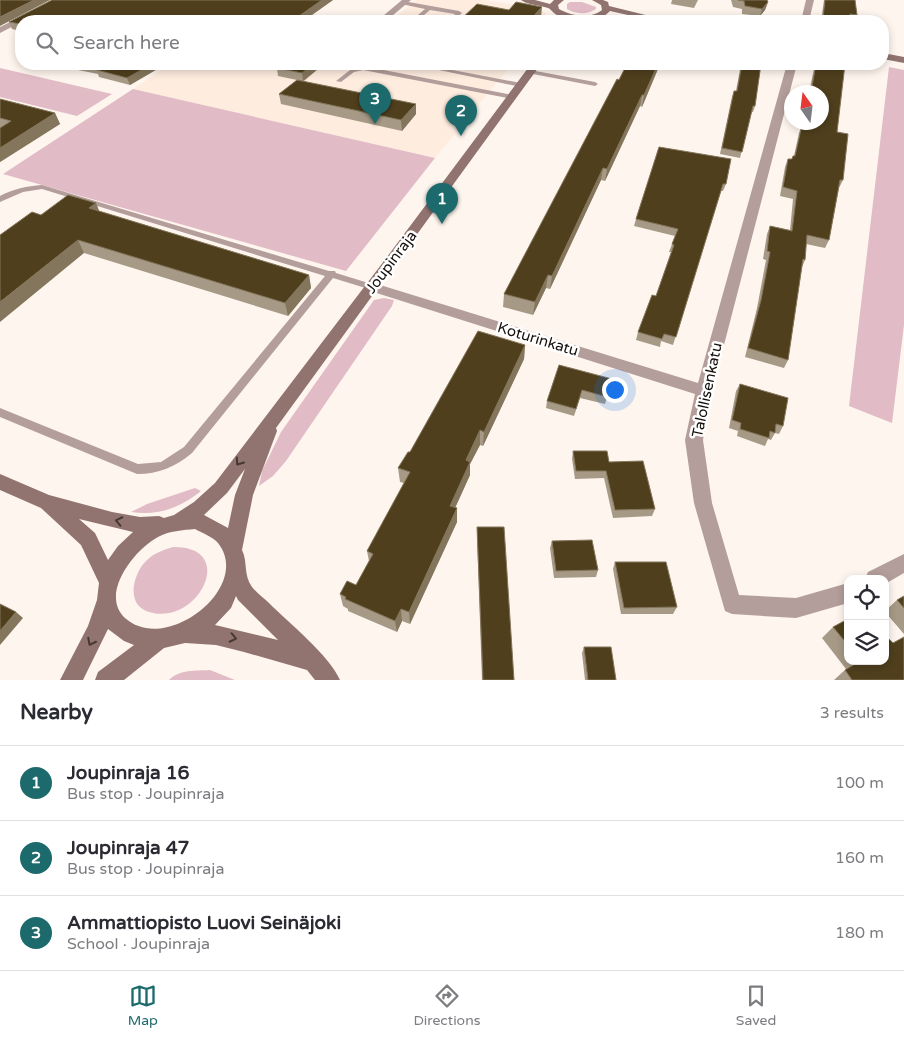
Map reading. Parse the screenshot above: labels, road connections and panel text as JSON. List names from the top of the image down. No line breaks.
{"streets":{"street":["Joupinraja","Koturinkatu","Talollisenkatu"]},"crossings":[["Joupinraja","Koturinkatu"],["Koturinkatu","Talollisenkatu"]],"north":"top","page":{"search":"Search here","pins":["3","2","1"],"heading":["Nearby","3 results"],"list":[{"mark":"1","name":"Joupinraja 16","note":"Bus stop · Joupinraja","value":"100 m"},{"mark":"2","name":"Joupinraja 47","note":"Bus stop · Joupinraja","value":"160 m"},{"mark":"3","name":"Ammattiopisto Luovi Seinäjoki","note":"School · Joupinraja","value":"180 m"}],"nav":["Map","Directions","Saved"]}}
